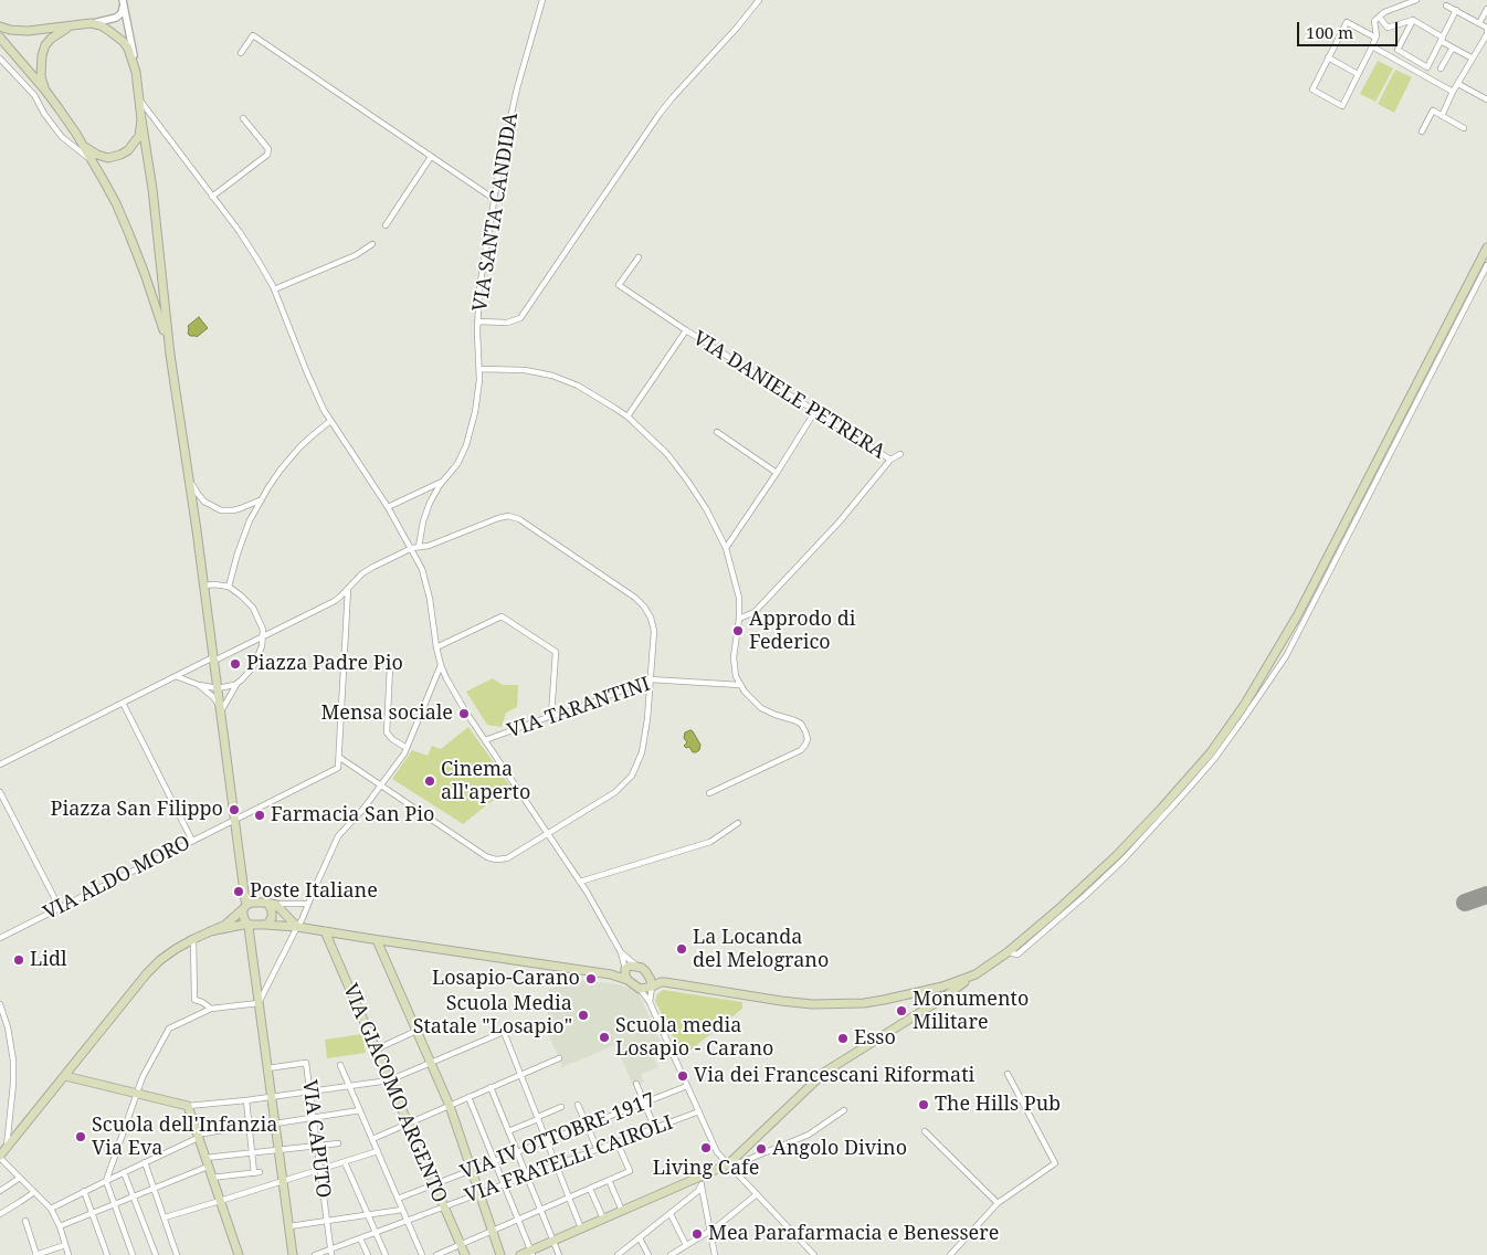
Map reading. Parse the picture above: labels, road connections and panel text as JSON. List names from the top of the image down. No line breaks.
{"streets":{"main road":["VIA GIACOMO ARGENTO"],"street":["VIA SANTA CANDIDA","VIA DANIELE PETRERA","VIA TARANTINI","VIA ALDO MORO","VIA IV OTTOBRE 1917","VIA CAPUTO","VIA FRATELLI CAIROLI"]},"crossings":[["VIA GIACOMO ARGENTO","VIA IV OTTOBRE 1917"],["VIA GIACOMO ARGENTO","VIA FRATELLI CAIROLI"],["VIA CAPUTO","VIA FRATELLI CAIROLI"]],"places":["Approdo di Federico","Piazza Padre Pio","Mensa sociale","Cinema all'aperto","Piazza San Filippo","Farmacia San Pio","Poste Italiane","La Locanda del Melograno","Lidl","Losapio-Carano","Monumento Militare","Scuola Media Statale \"Losapio\"","Scuola media Losapio - Carano","Esso","Via dei Francescani Riformati","The Hills Pub","Scuola dell'Infanzia Via Eva","Living Cafe","Angolo Divino","Mea Parafarmacia e Benessere"],"scale_bar":"100 m"}
